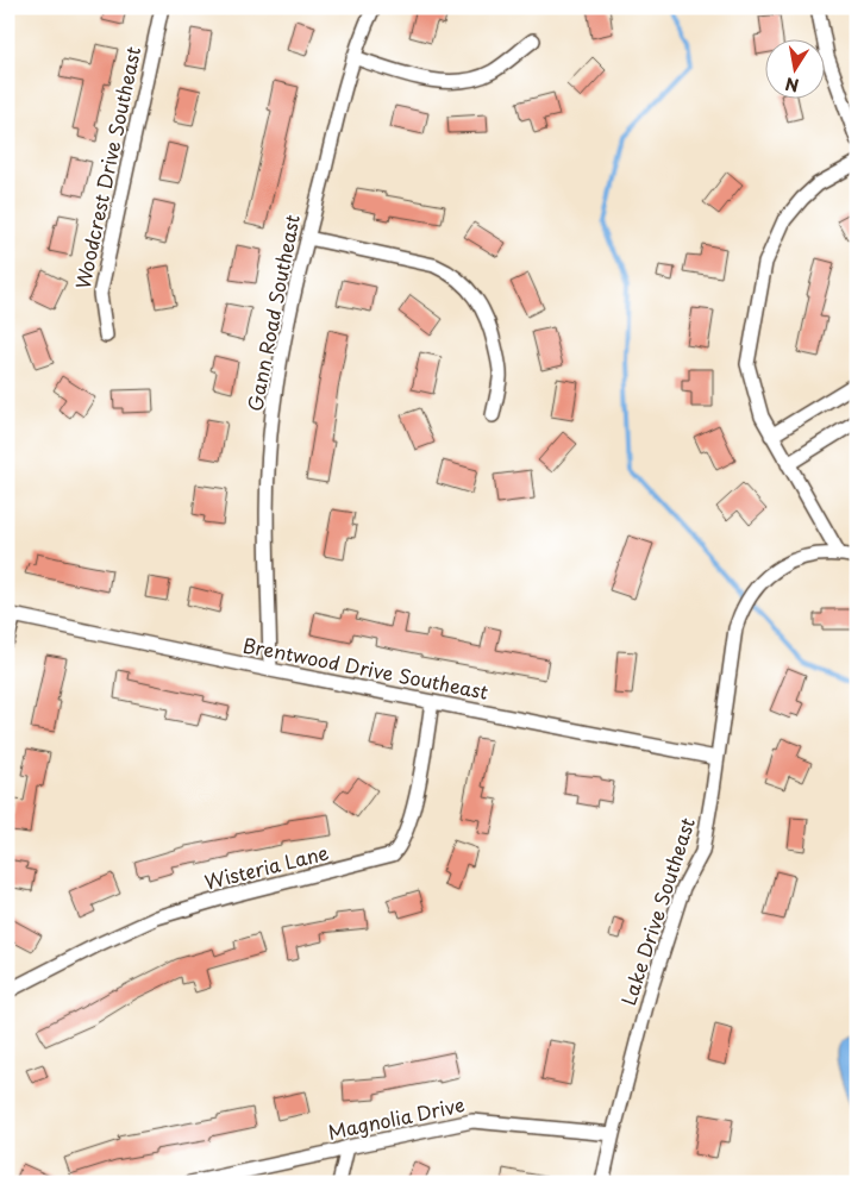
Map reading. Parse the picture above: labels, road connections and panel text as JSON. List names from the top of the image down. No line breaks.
{"streets":{"street":["Woodcrest Drive Southeast","Gann Road Southeast","Brentwood Drive Southeast","Wisteria Lane","Lake Drive Southeast","Magnolia Drive"]},"crossings":[["Gann Road Southeast","Brentwood Drive Southeast"],["Brentwood Drive Southeast","Wisteria Lane"],["Brentwood Drive Southeast","Lake Drive Southeast"],["Lake Drive Southeast","Magnolia Drive"]],"north":"bottom"}
